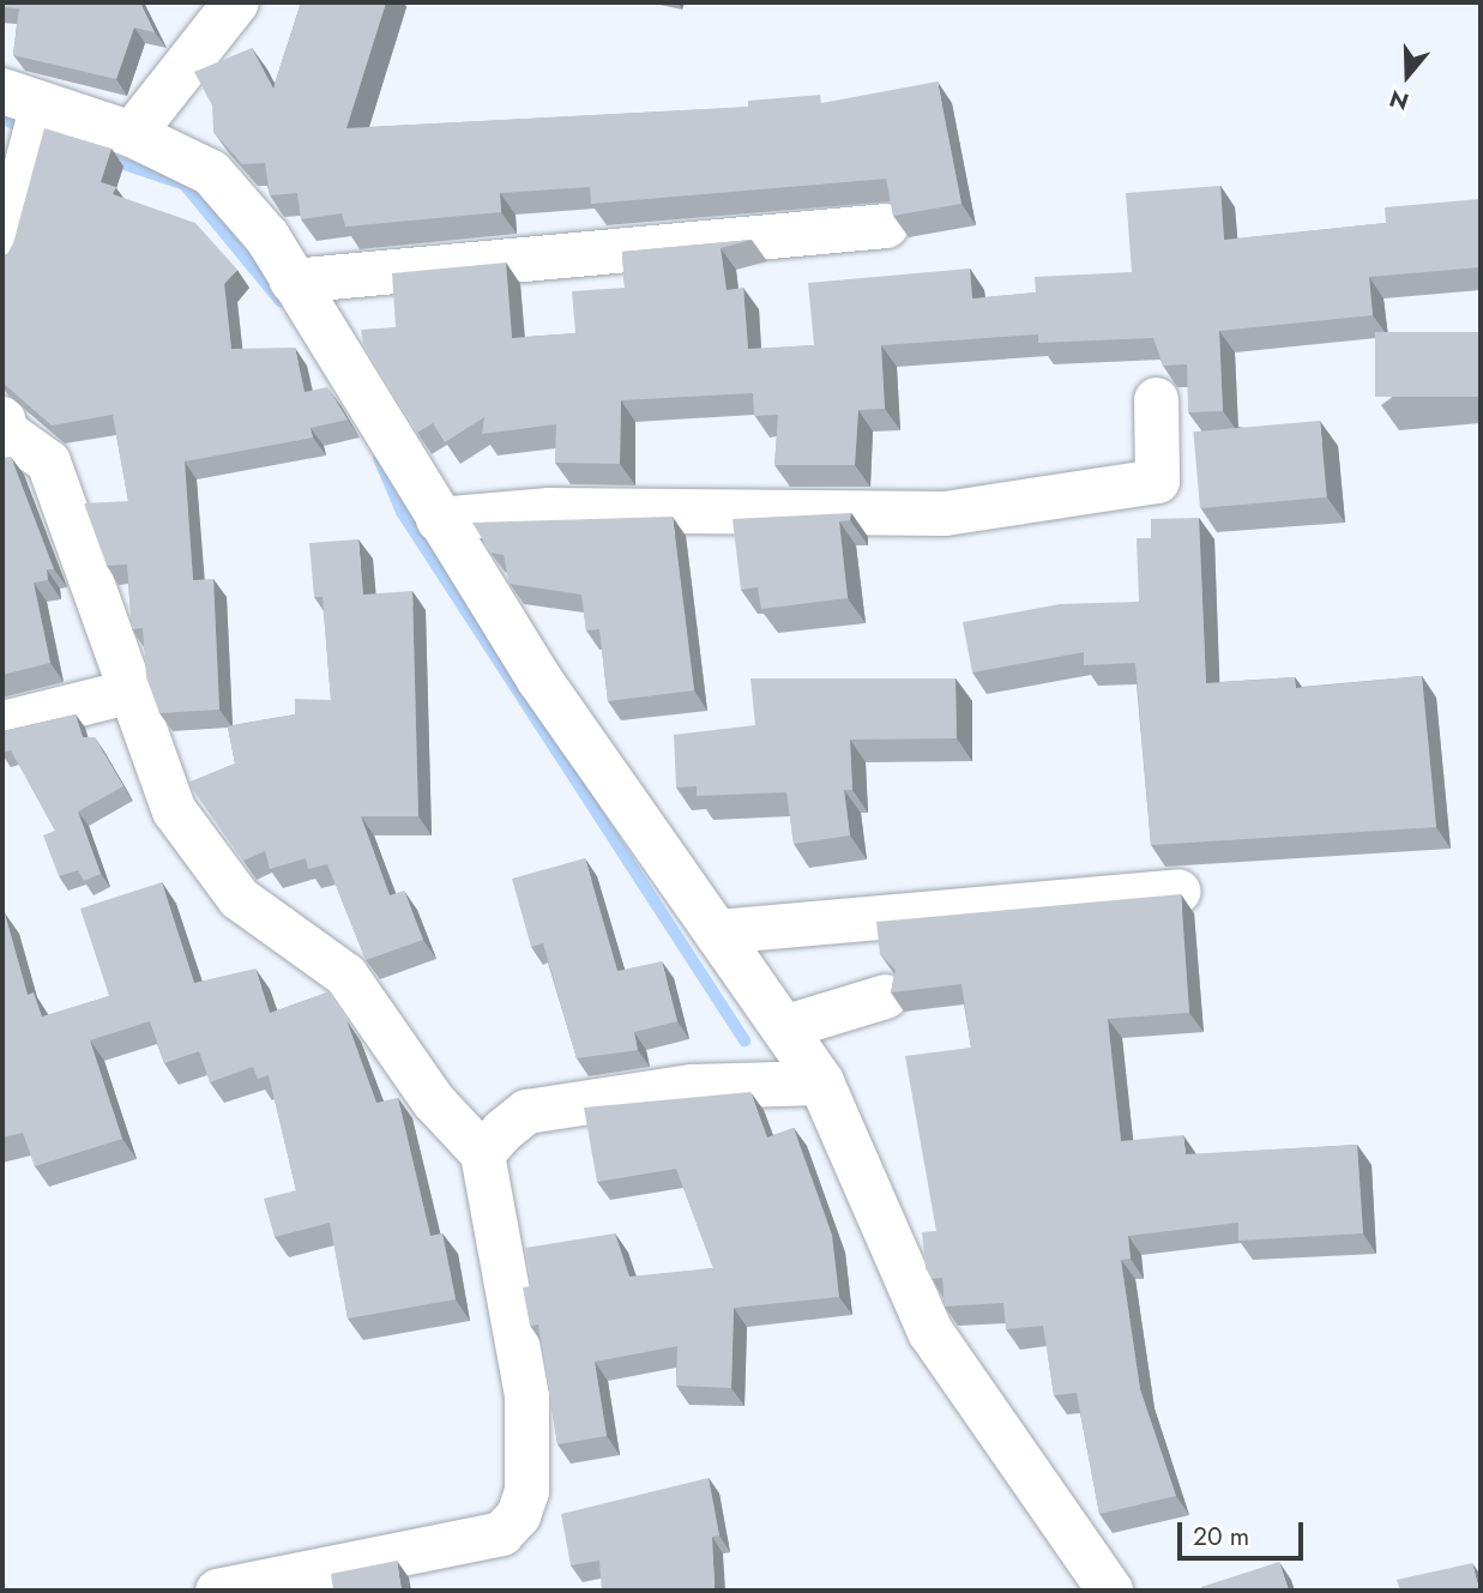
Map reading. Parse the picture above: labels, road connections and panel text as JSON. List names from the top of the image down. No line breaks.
{"scale_bar":"20 m","north":"bottom"}
